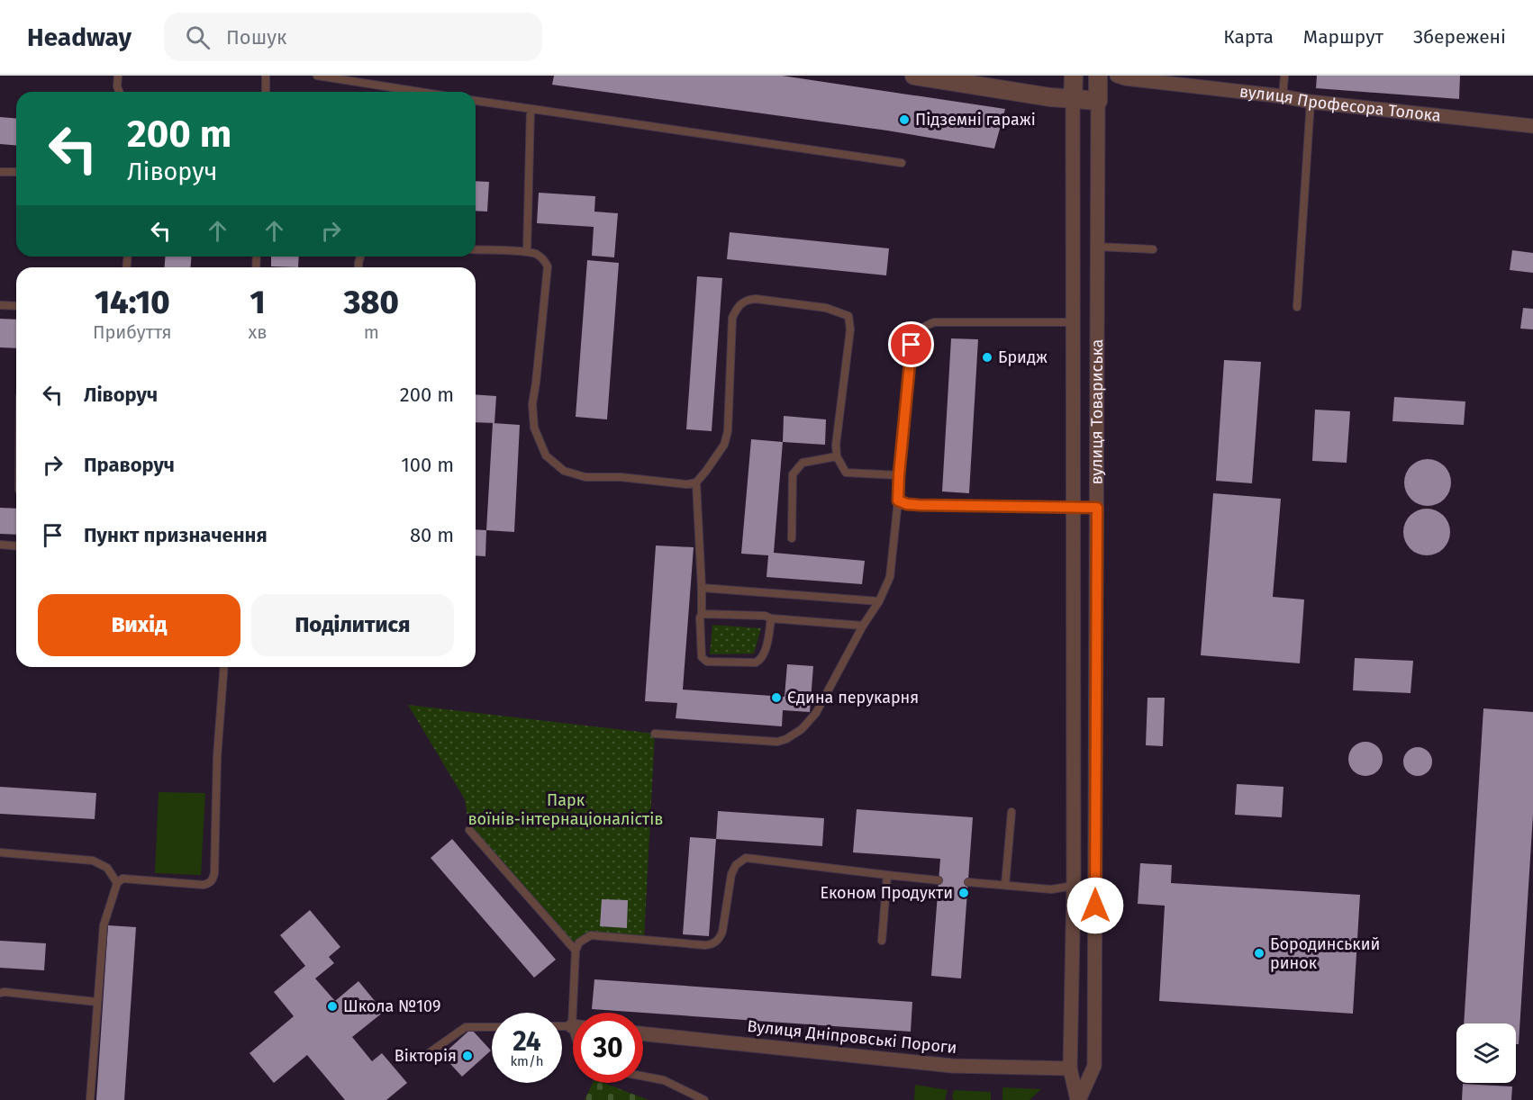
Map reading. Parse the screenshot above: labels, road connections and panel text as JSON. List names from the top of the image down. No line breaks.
{"streets":{"street":["вулиця Професора Толока","вулиця Товариська","Вулиця Дніпровські Пороги"]},"crossings":[["вулиця Товариська","Вулиця Дніпровські Пороги"]],"parks":["Парк воїнів-інтернаціоналістів"],"places":["Підземні гаражі","Бридж","Єдина перукарня","Економ Продукти","Бородинський ринок","Школа №109","Вікторія"],"page":{"header":"Headway","search":"Пошук","nav":["Карта","Маршрут","Збережені"],"turn":["200 m","Ліворуч"],"eta":["14:10","Прибуття","1","хв","380","m"],"list":[{"name":"Ліворуч","value":"200 m"},{"name":"Праворуч","value":"100 m"},{"name":"Пункт призначення","value":"80 m"}],"buttons":["Вихід","Поділитися"],"speed":"24 km/h","limit":"30"}}
